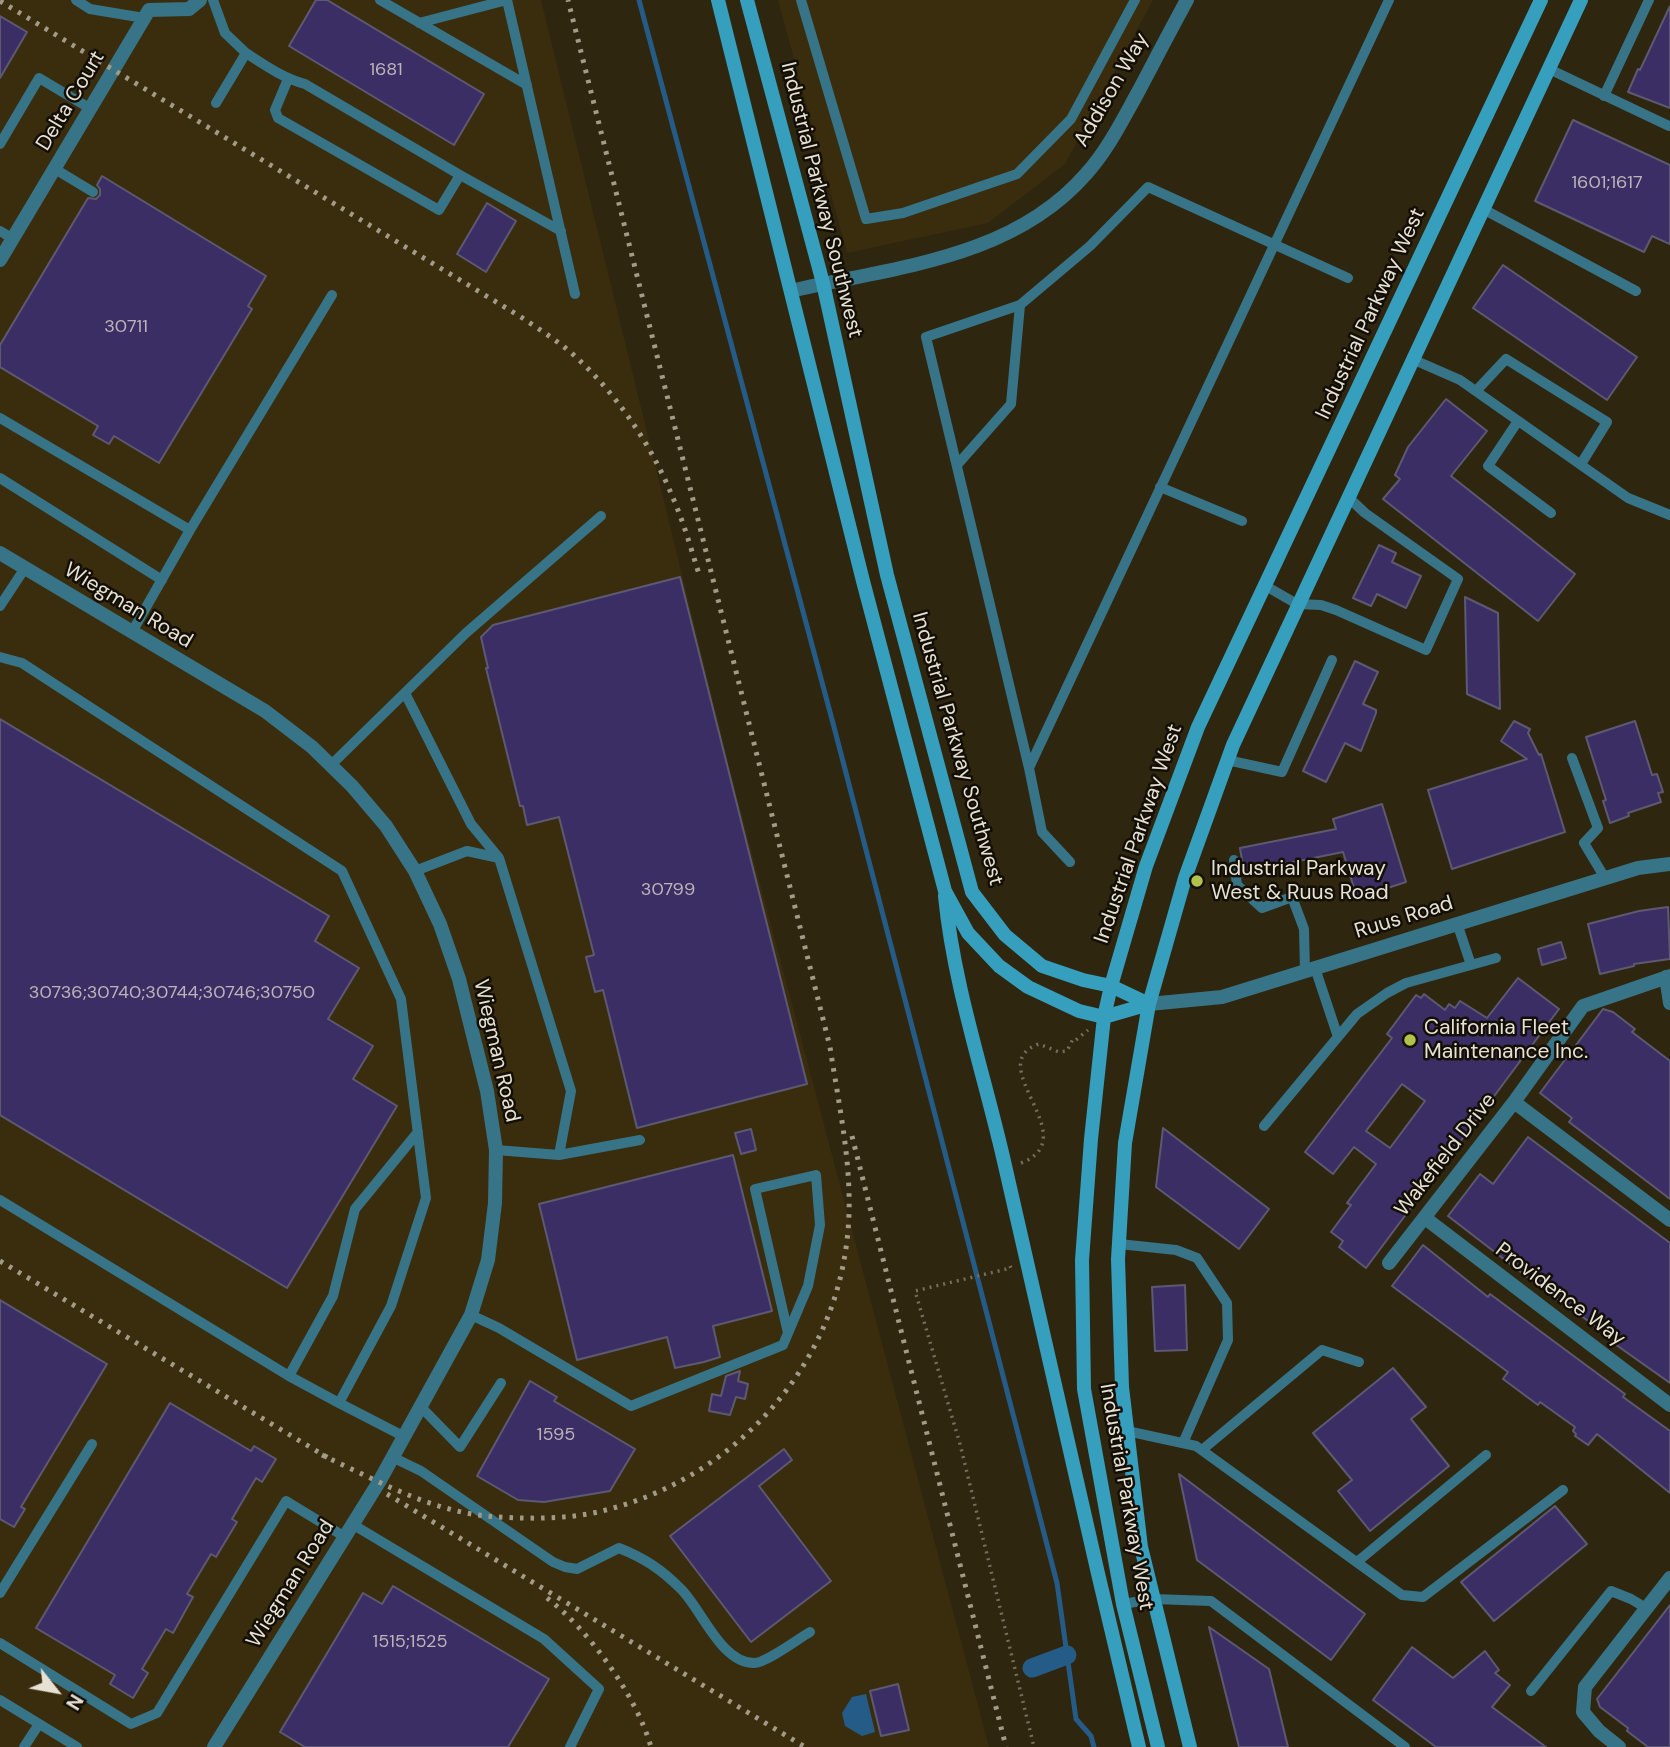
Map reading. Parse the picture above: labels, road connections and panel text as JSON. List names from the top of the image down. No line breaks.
{"streets":{"main road":["Industrial Parkway Southwest","Industrial Parkway West"],"street":["Addison Way","Delta Court","Wiegman Road","Ruus Road","Wakefield Drive","Providence Way"]},"crossings":[["Addison Way","Industrial Parkway Southwest"],["Industrial Parkway Southwest","Industrial Parkway West"],["Industrial Parkway Southwest","Ruus Road"],["Industrial Parkway West","Ruus Road"],["Wakefield Drive","Providence Way"]],"places":["Industrial Parkway West & Ruus Road","California Fleet Maintenance Inc."],"house_numbers":["1681","1601;1617","30711","30799","30736;30740;30744;30746;30750","1595","1515;1525"],"north":"bottom right"}
